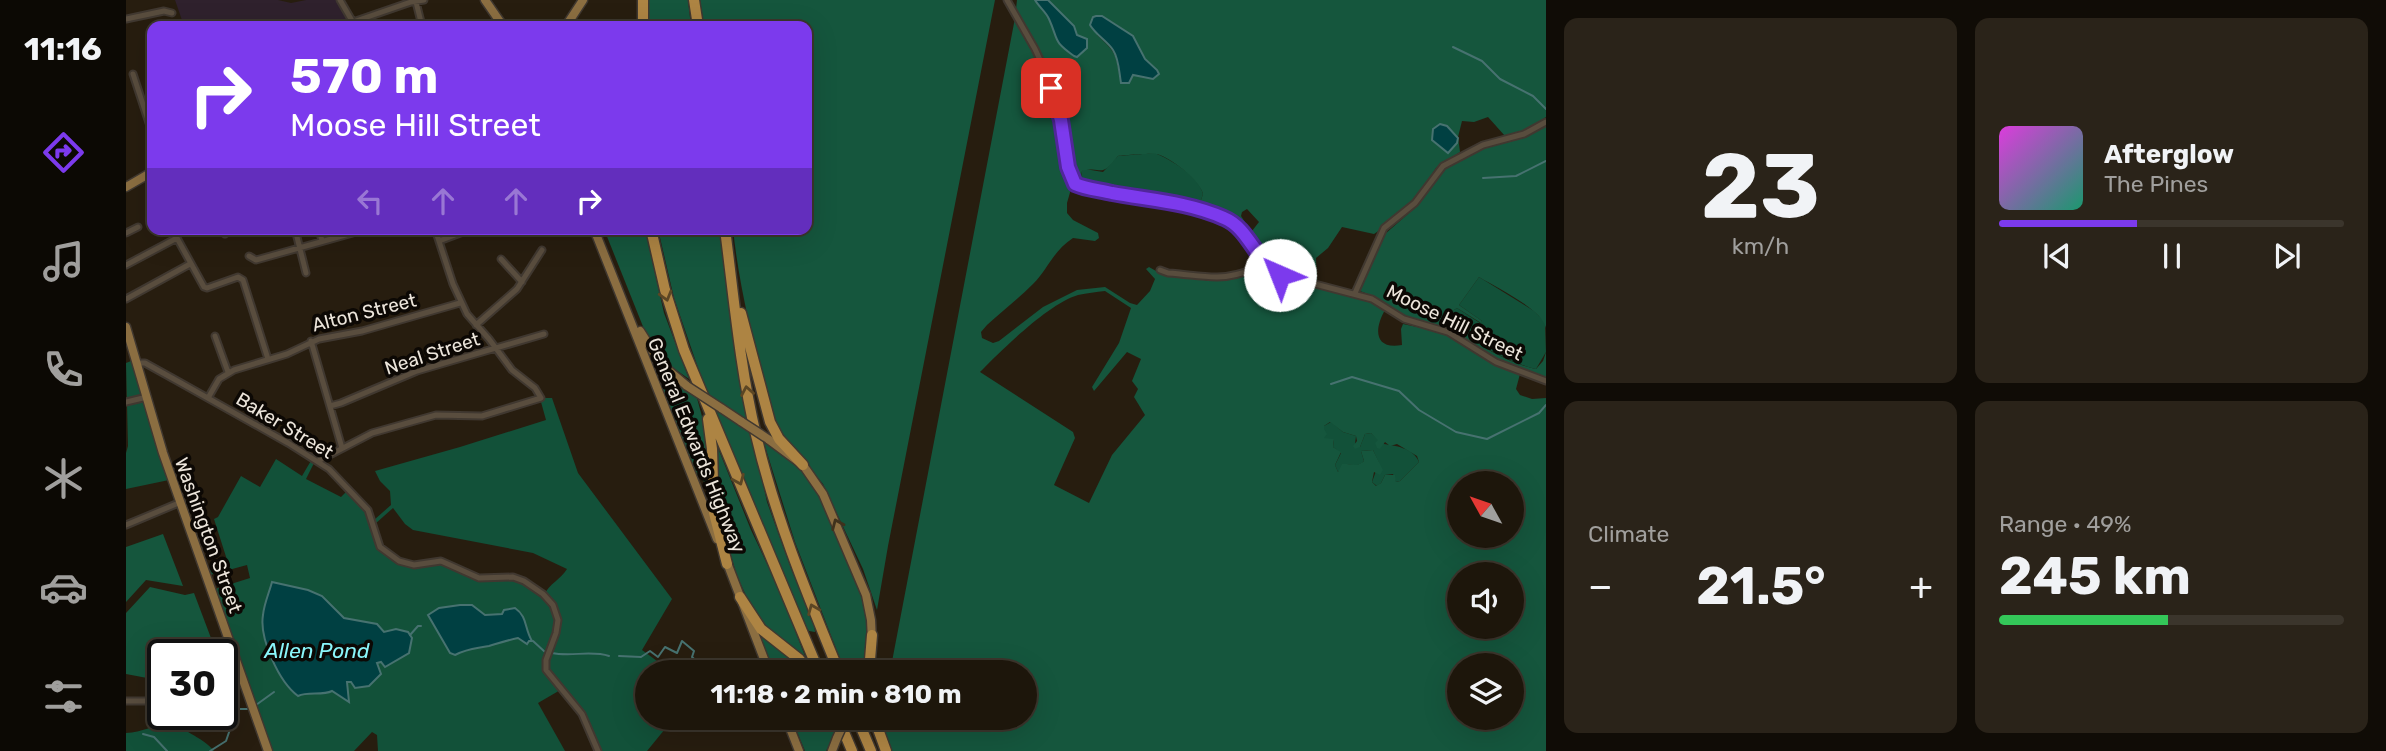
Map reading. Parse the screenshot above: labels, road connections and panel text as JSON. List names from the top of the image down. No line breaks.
{"streets":{"main road":["General Edwards Highway","Washington Street"],"street":["Alton Street","Moose Hill Street","Neal Street","Baker Street"]},"crossings":[["Baker Street","Washington Street"]],"water":["Allen Pond"],"north":"top left","page":{"tabs":"11:16","tile":[["23","km/h"],"Climate",["Range · 49%","245 km"]],"turn":["570 m","Moose Hill Street"],"song":["Afterglow","The Pines"],"heat":["−","21.5°","+"],"limit":"30","trip":"11:18 · 2 min · 810 m"}}
